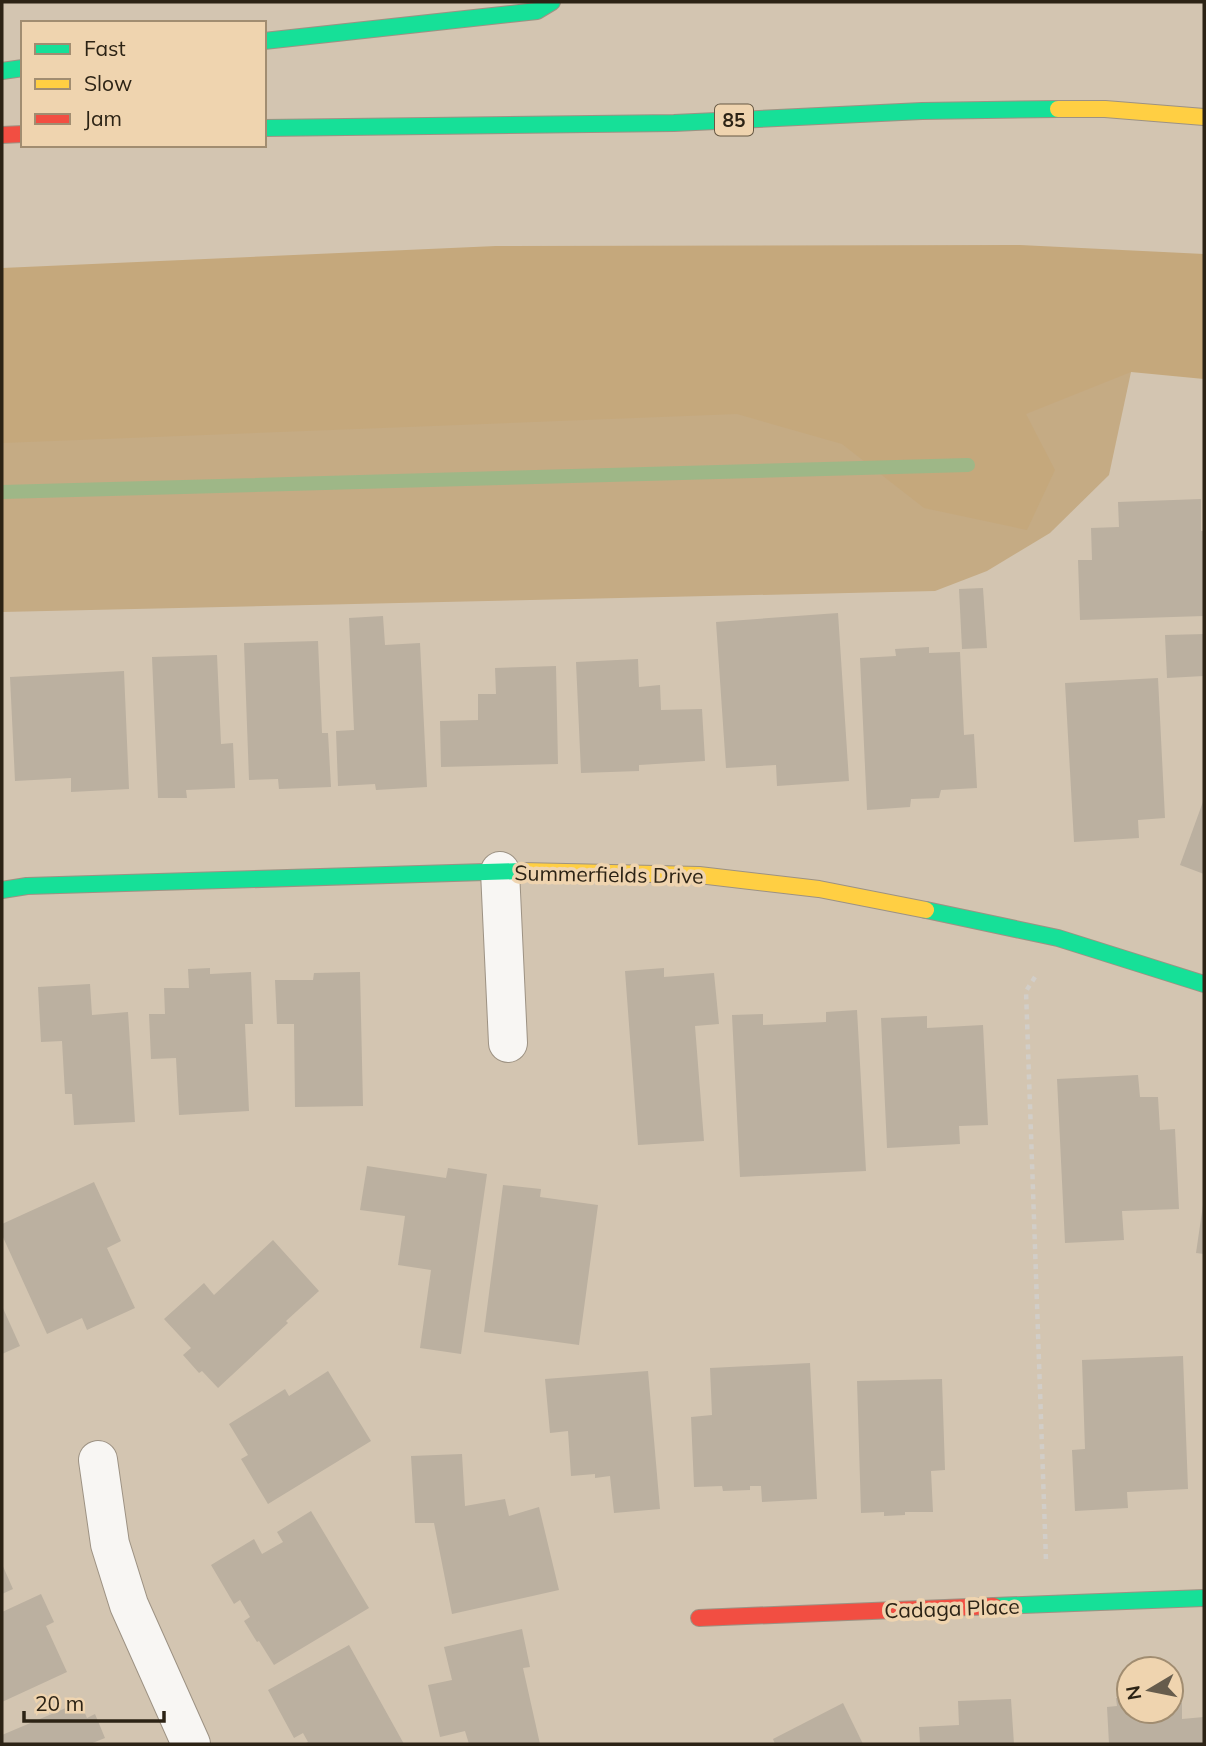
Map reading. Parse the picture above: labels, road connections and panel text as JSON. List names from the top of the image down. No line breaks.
{"streets":{"main road":["85","Summerfields Drive","Cadaga Place"]},"legend":["Fast","Slow","Jam"],"scale_bar":"20 m","north":"left"}
